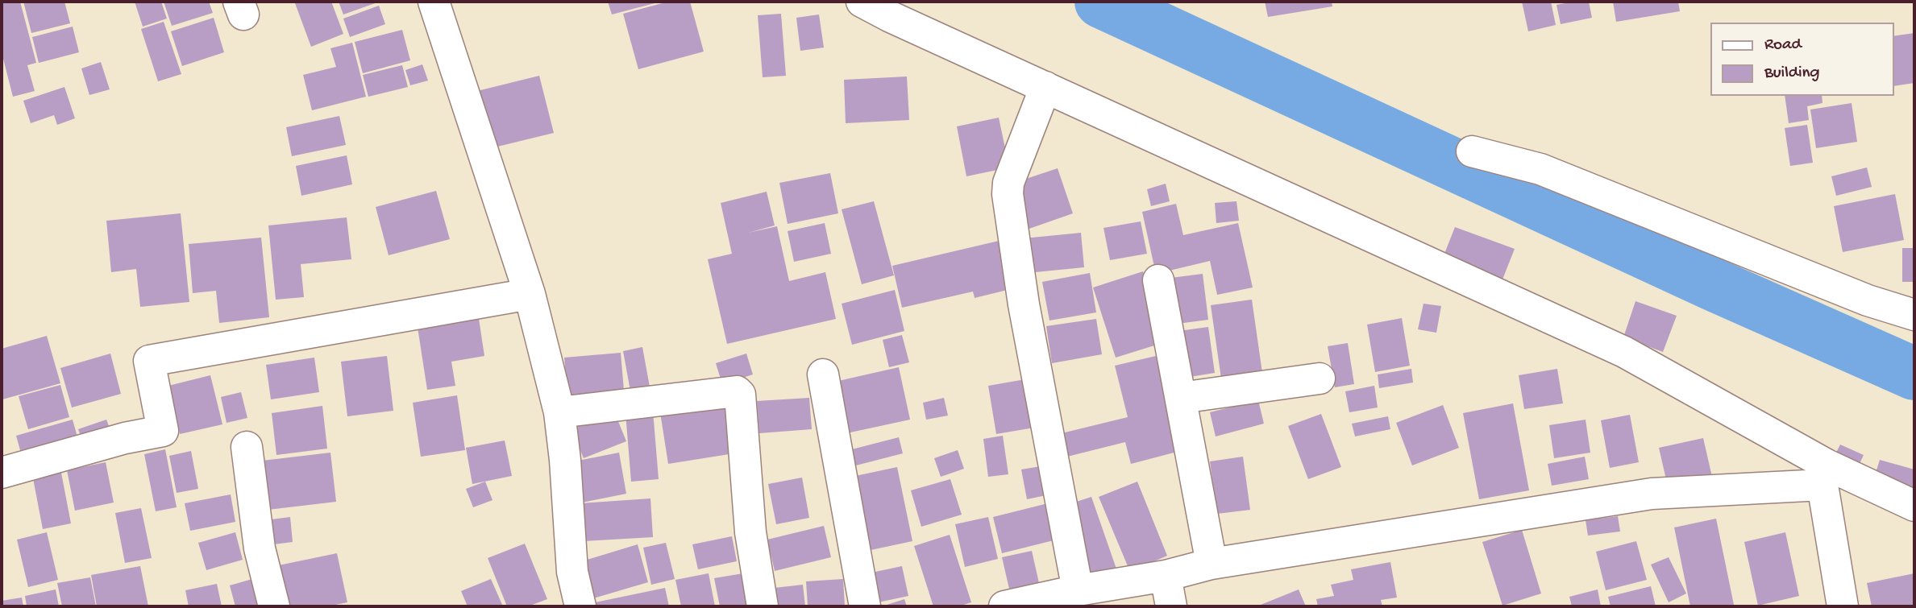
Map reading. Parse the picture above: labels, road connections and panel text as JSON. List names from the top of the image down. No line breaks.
{"legend":["Road","Building"]}
